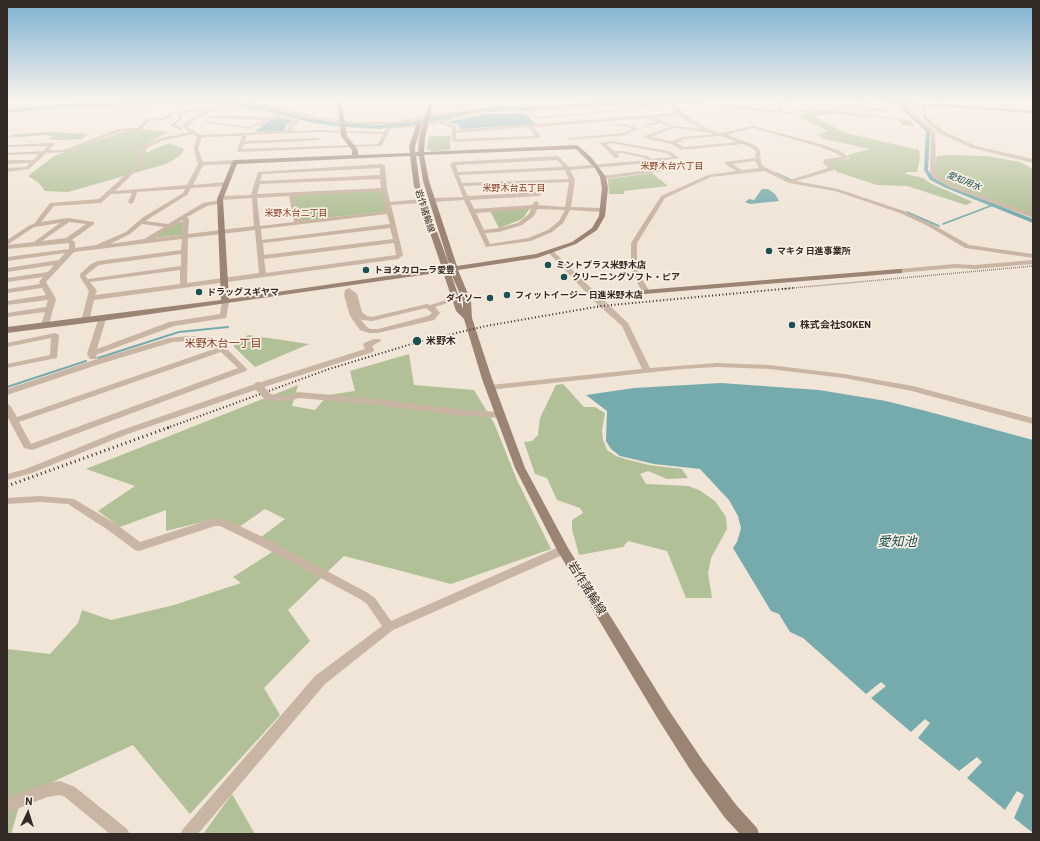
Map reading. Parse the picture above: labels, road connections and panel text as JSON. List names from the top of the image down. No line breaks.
{"streets":{"street":["岩作諸輪線"]},"districts":["米野木台六丁目","米野木台五丁目","米野木台二丁目","米野木台一丁目"],"water":["愛知用水","愛知池"],"places":["マキタ 日進事業所","ミントプラス米野木店","トヨタカローラ愛豊","クリーニングソフト・ピア","ドラッグスギヤマ","フィットイージー 日進米野木店","ダイソー","株式会社SOKEN","米野木"],"north":"top"}
